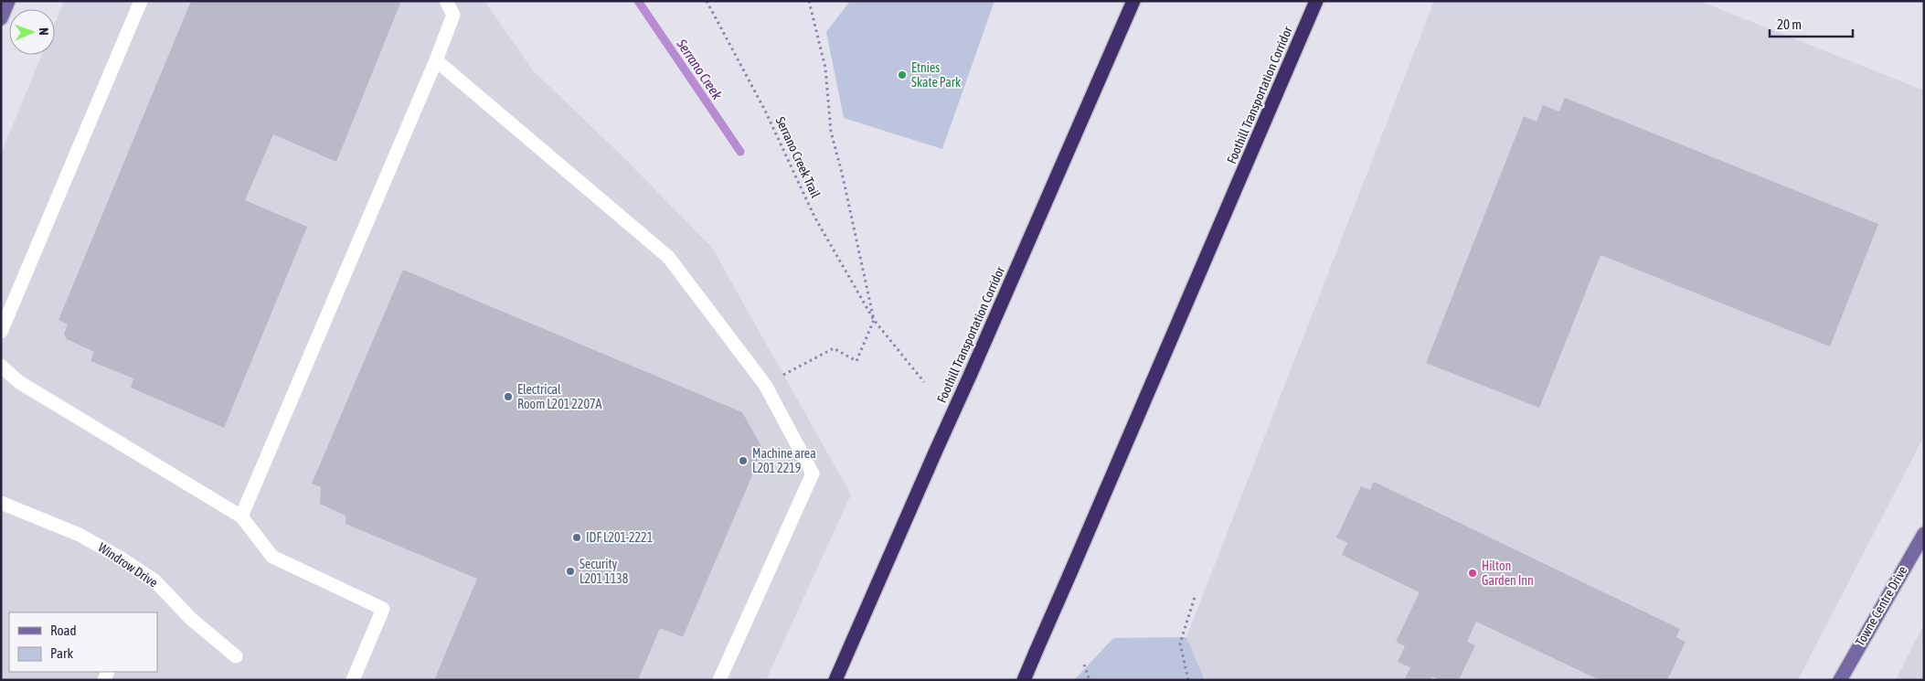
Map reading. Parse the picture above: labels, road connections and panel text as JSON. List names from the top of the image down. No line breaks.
{"streets":{"highway":["Foothill Transportation Corridor"],"main road":["Towne Centre Drive"],"street":["Windrow Drive"],"path":["Serrano Creek Trail"]},"water":["Serrano Creek"],"places":["Etnies Skate Park","Electrical Room L201 2207A","Machine area L201 2219","IDF L201-2221","Security L201 1138","Hilton Garden Inn"],"legend":["Road","Park"],"scale_bar":"20 m","north":"right"}
